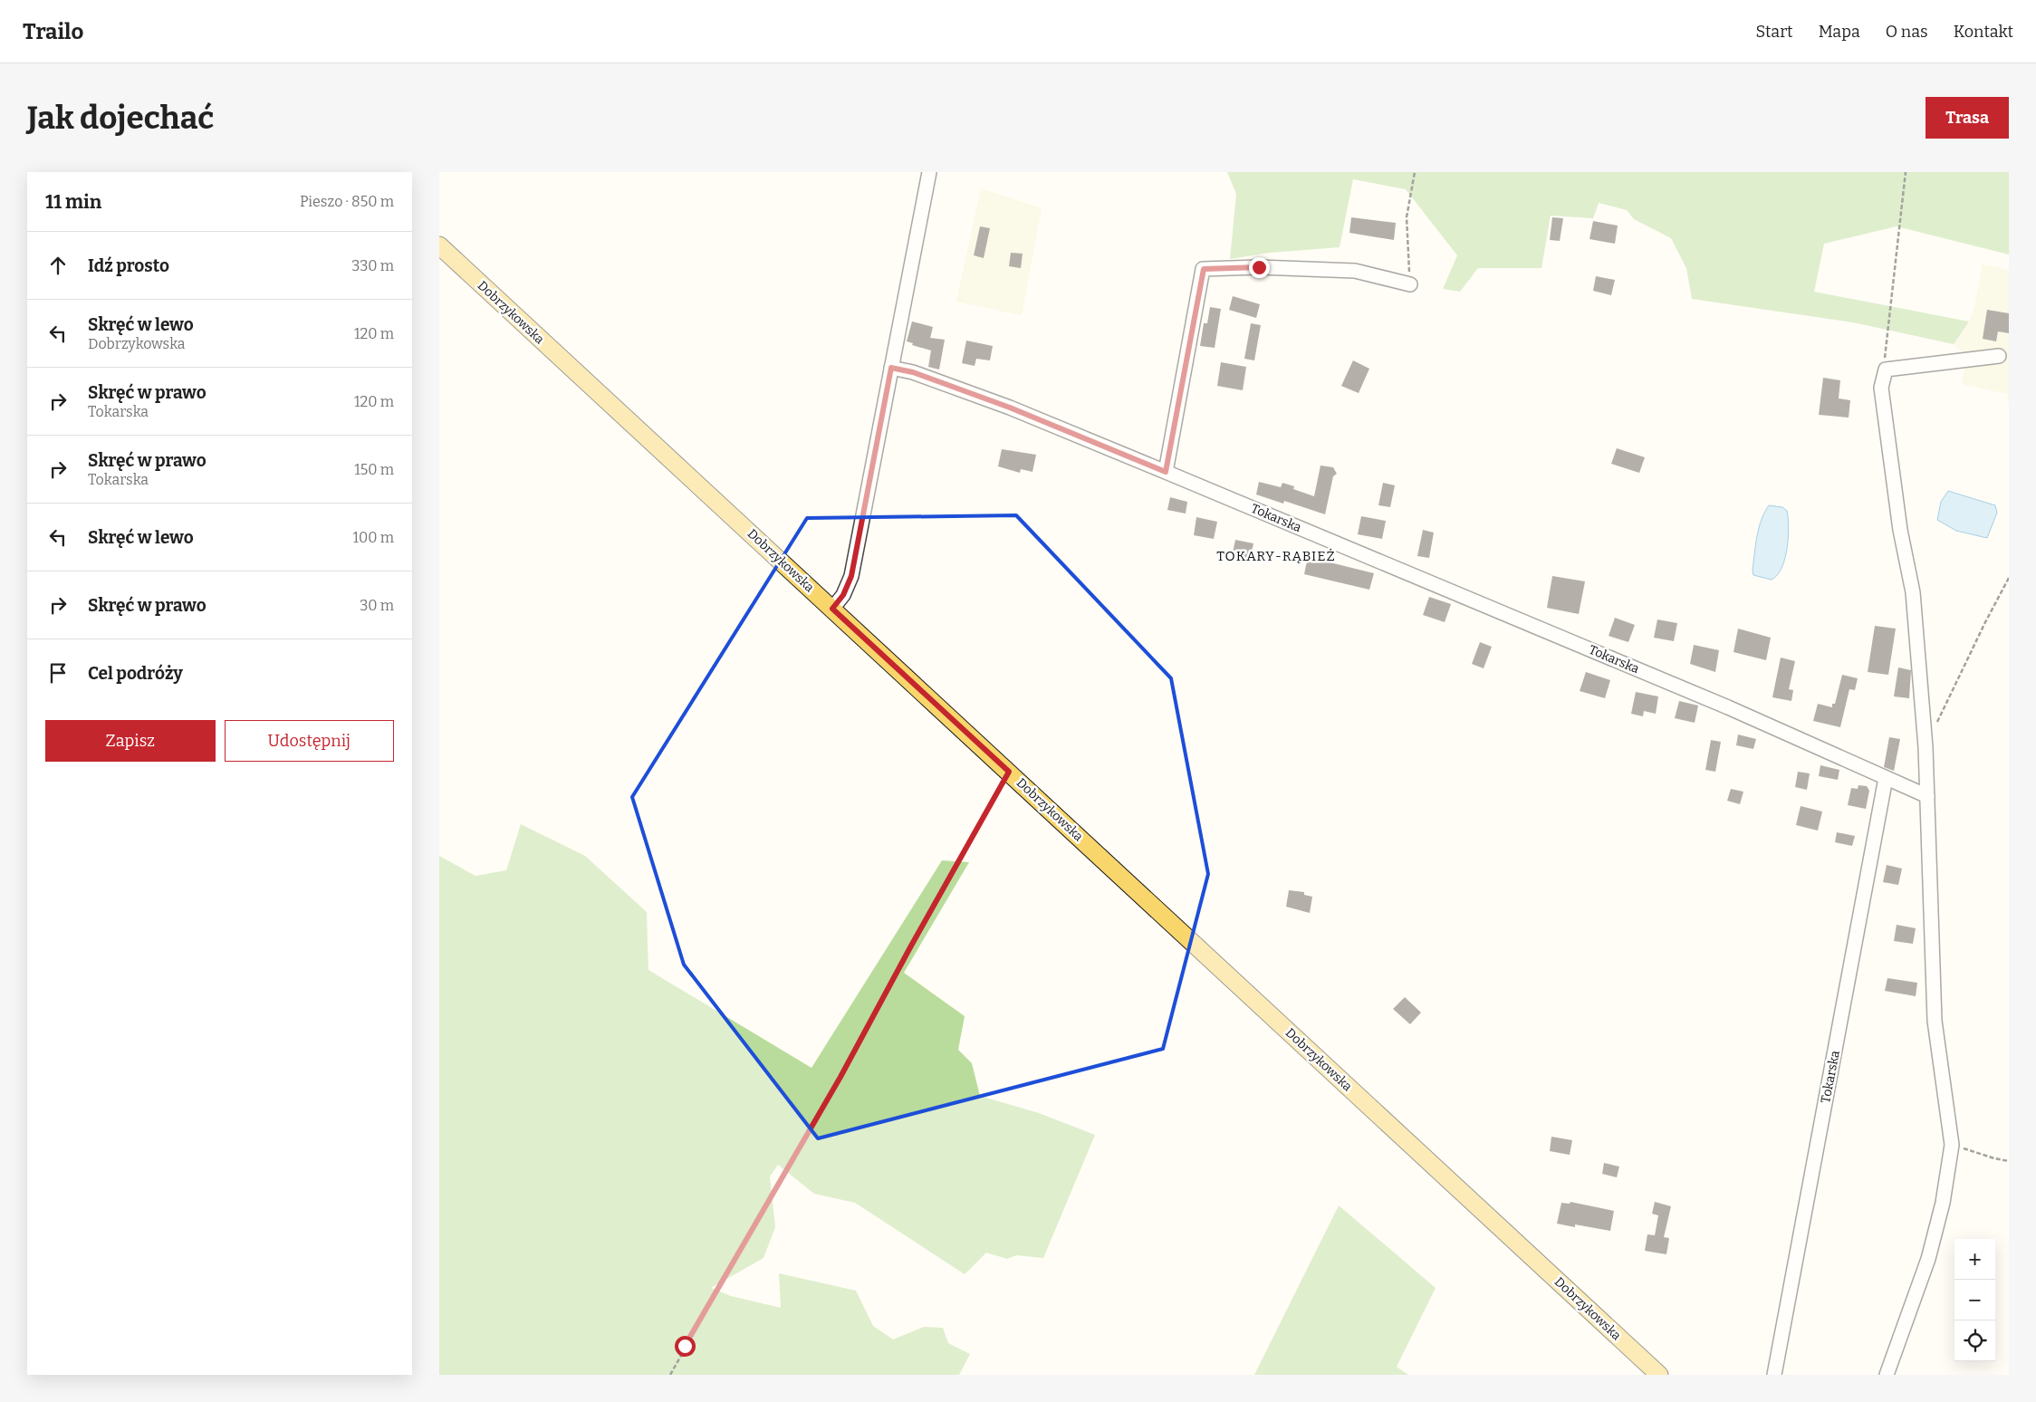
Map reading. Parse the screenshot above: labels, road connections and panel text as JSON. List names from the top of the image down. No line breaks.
{"streets":{"main road":["Dobrzykowska"],"street":["Tokarska"]},"districts":["TOKARY-RĄBIEŻ"],"page":{"header":"Trailo","nav":["Start","Mapa","O nas","Kontakt"],"buttons":["Trasa",["Zapisz","Udostępnij"]],"title":"Jak dojechać","heading":["11 min","Pieszo · 850 m"],"list":[["Idź prosto","330 m"],["Skręć w lewo","Dobrzykowska","120 m"],["Skręć w prawo","Tokarska","120 m"],["Skręć w prawo","Tokarska","150 m"],["Skręć w lewo","100 m"],["Skręć w prawo","30 m"],"Cel podróży"],"map_buttons":["+","−"]}}
